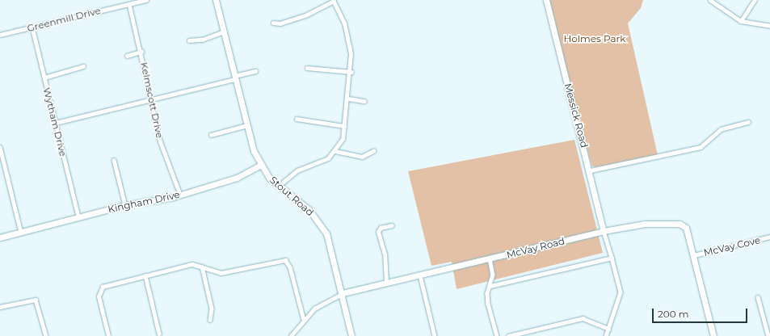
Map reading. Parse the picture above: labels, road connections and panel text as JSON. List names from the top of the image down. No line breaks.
{"streets":{"street":["Greenmill Drive","Kelmscott Drive","Messick Road","Wytham Drive","Stout Road","Kingham Drive","McVay Cove","McVay Road"]},"crossings":[["Greenmill Drive","Kelmscott Drive"],["Greenmill Drive","Wytham Drive"],["Kelmscott Drive","Kingham Drive"],["Messick Road","McVay Road"],["Wytham Drive","Kingham Drive"],["Stout Road","Kingham Drive"],["Stout Road","McVay Road"],["McVay Cove","McVay Road"]],"parks":["Holmes Park"],"scale_bar":"200 m"}
